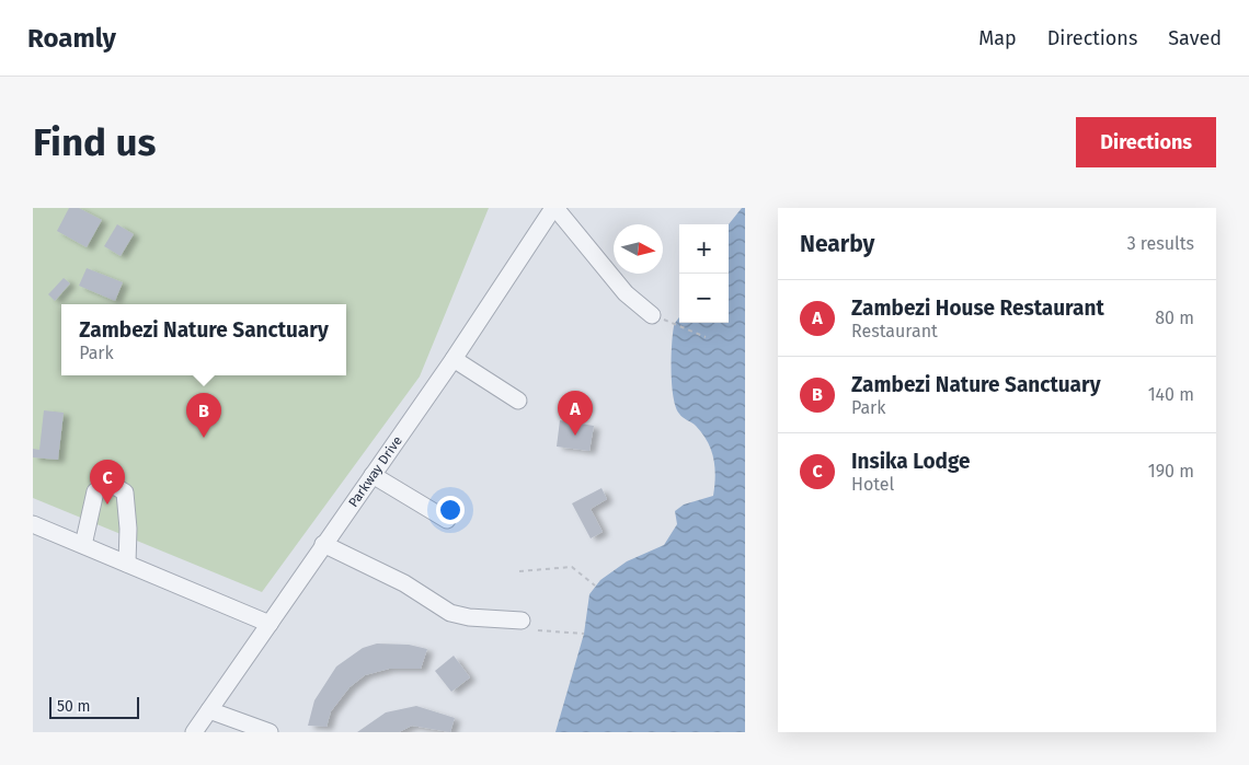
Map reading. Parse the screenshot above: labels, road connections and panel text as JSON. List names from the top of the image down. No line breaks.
{"streets":{"street":["Parkway Drive"]},"scale_bar":"50 m","north":"right","page":{"header":"Roamly","nav":["Map","Directions","Saved"],"buttons":"Directions","title":"Find us","heading":["Nearby","3 results"],"map_buttons":["+","−"],"list":[{"mark":"A","name":"Zambezi House Restaurant","note":"Restaurant","value":"80 m"},{"mark":"B","name":"Zambezi Nature Sanctuary","note":"Park","value":"140 m"},{"mark":"C","name":"Insika Lodge","note":"Hotel","value":"190 m"}],"popup":["Zambezi Nature Sanctuary","Park"],"pins":["A","B","C"],"scale":"50 m"}}
